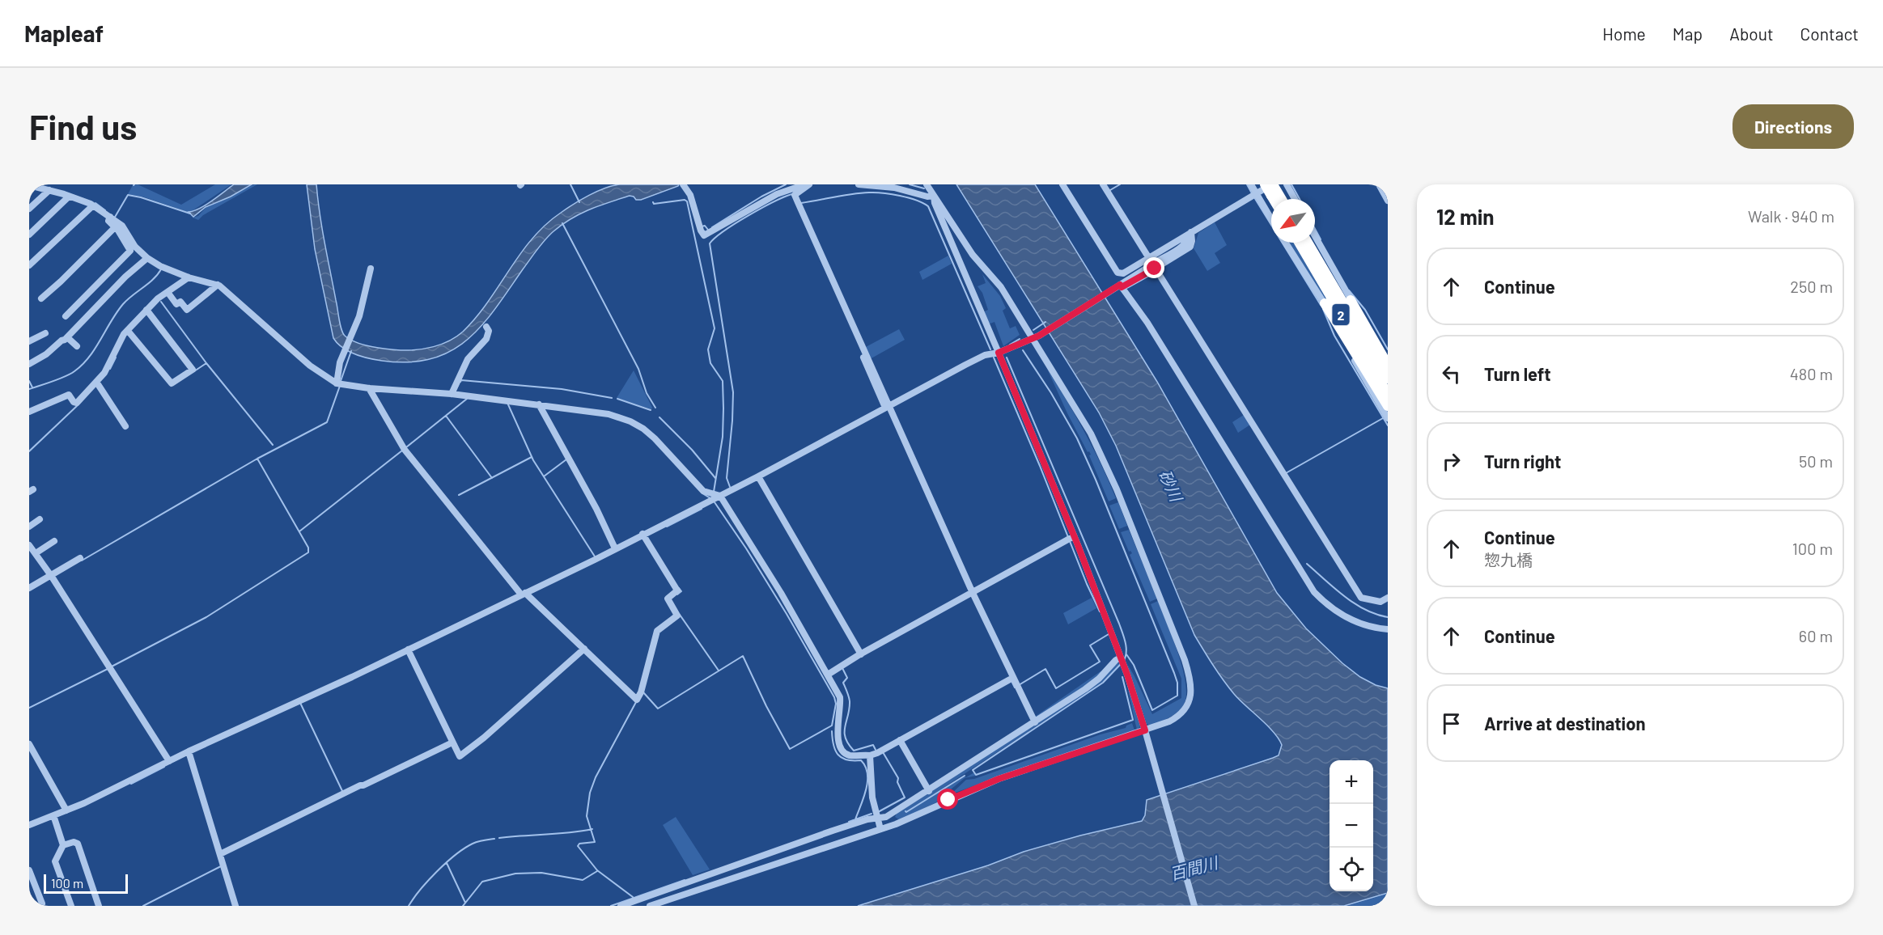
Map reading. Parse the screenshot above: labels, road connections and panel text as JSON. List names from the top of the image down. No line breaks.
{"streets":{"highway":["2"]},"water":["砂川","百間川"],"scale_bar":"100 m","north":"bottom left","page":{"header":"Mapleaf","nav":["Home","Map","About","Contact"],"buttons":"Directions","title":"Find us","heading":["12 min","Walk · 940 m"],"list":[["Continue","250 m"],["Turn left","480 m"],["Turn right","50 m"],["Continue","惣九橋","100 m"],["Continue","60 m"],"Arrive at destination"],"map_buttons":["+","−"],"scale":"100 m"}}
